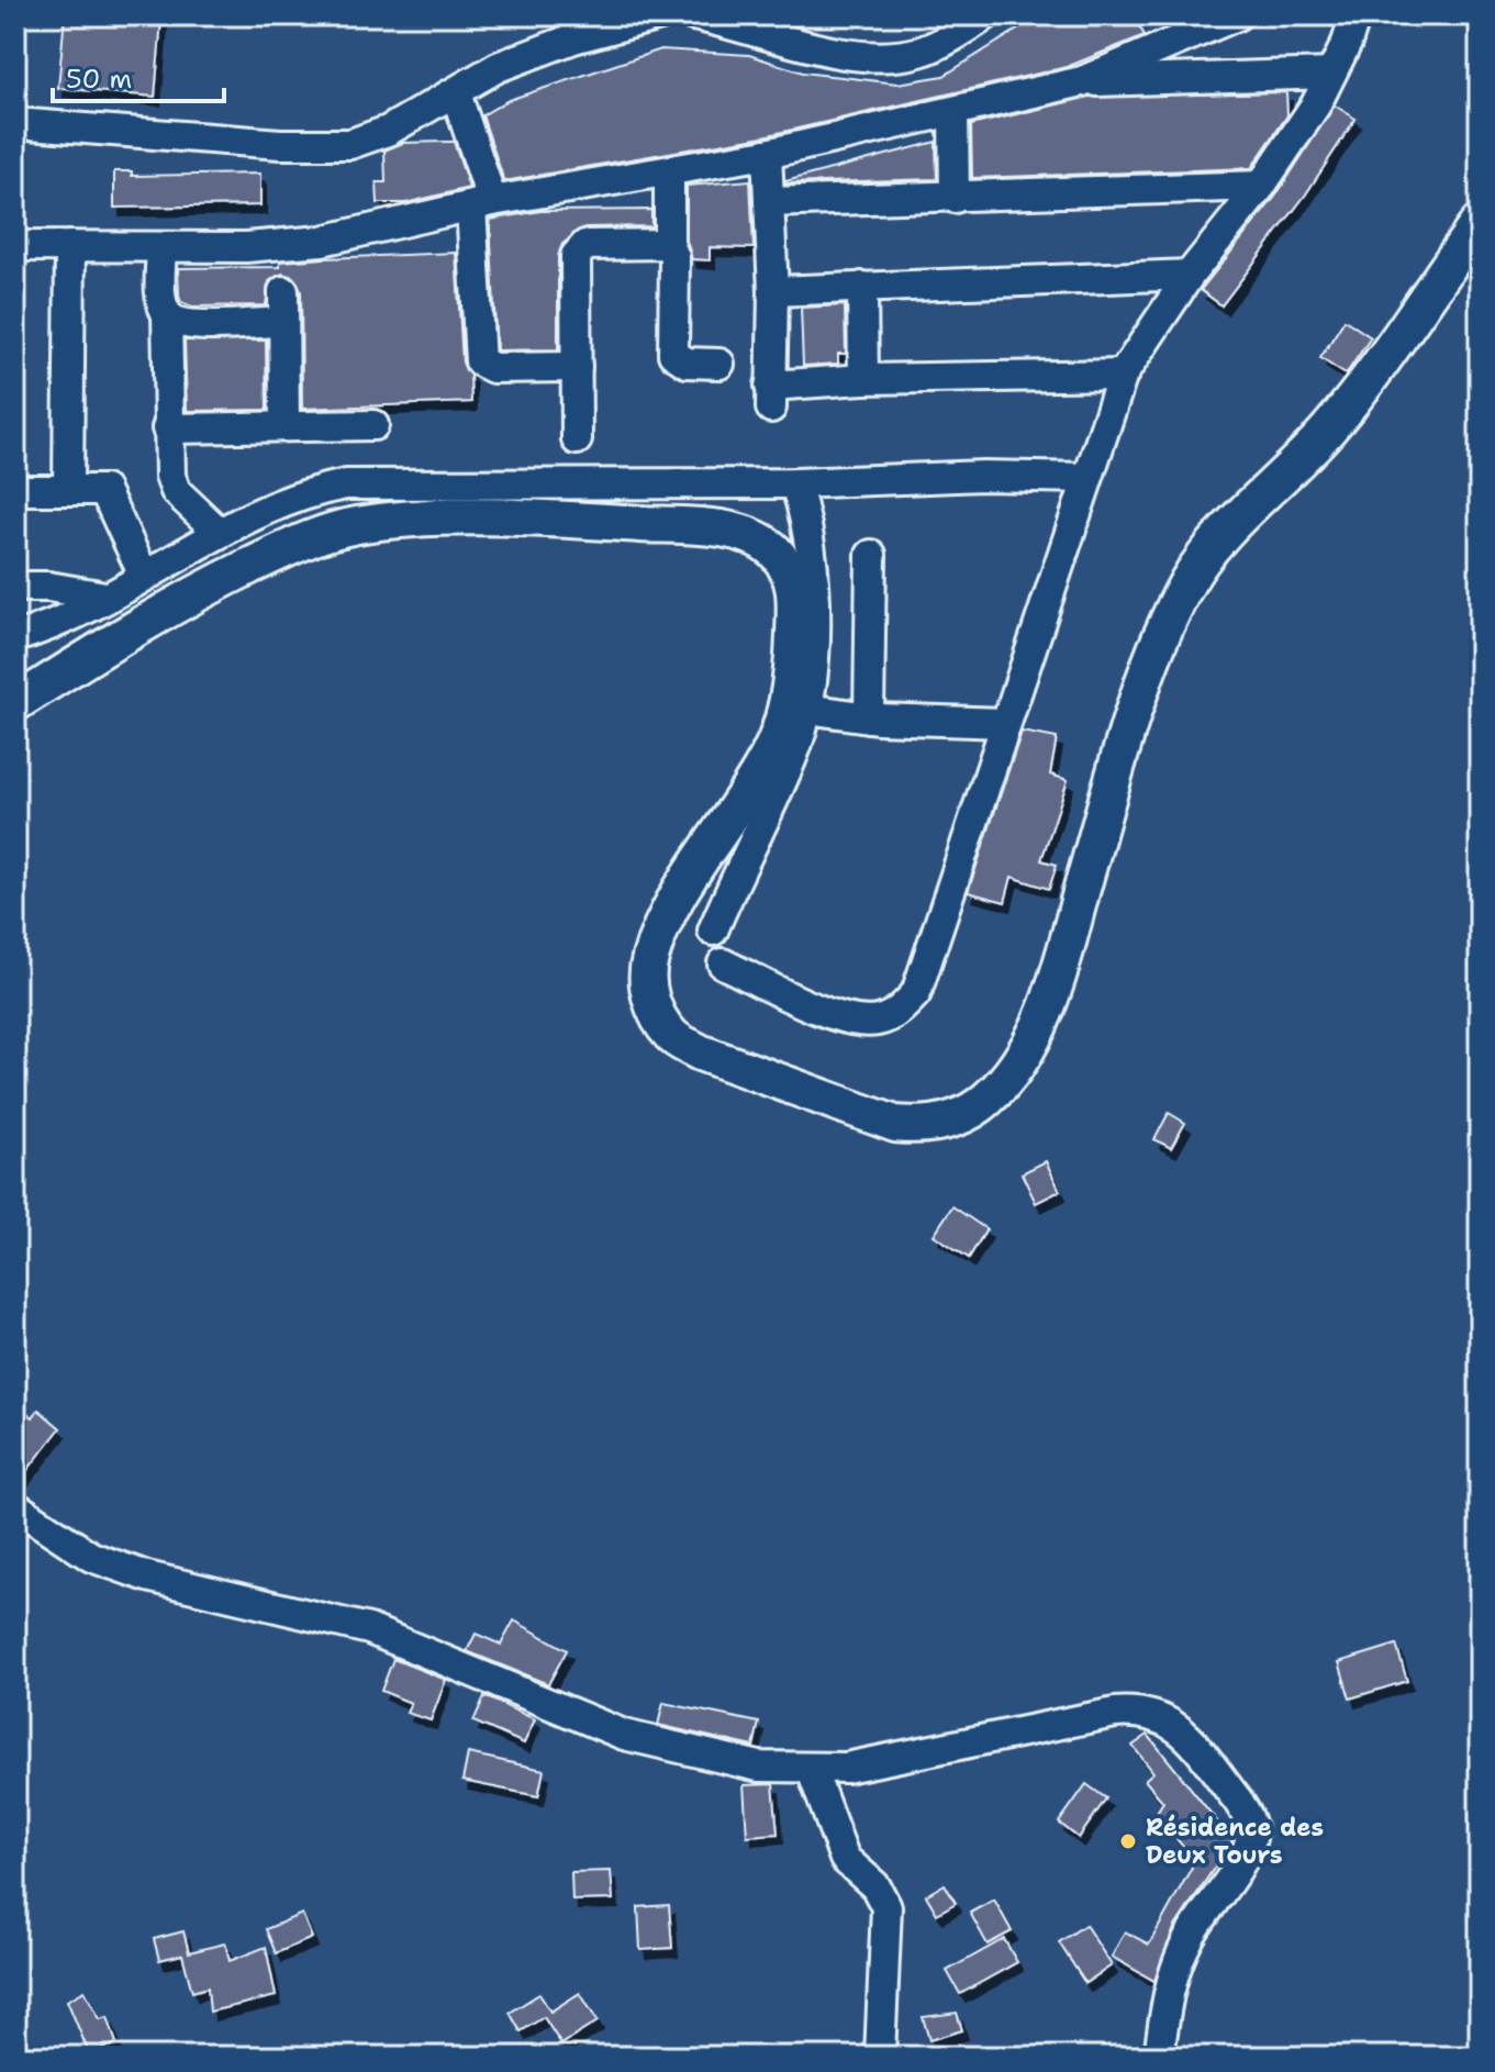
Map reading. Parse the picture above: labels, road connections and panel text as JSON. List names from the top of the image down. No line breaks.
{"places":["Résidence des Deux Tours"],"scale_bar":"50 m"}
